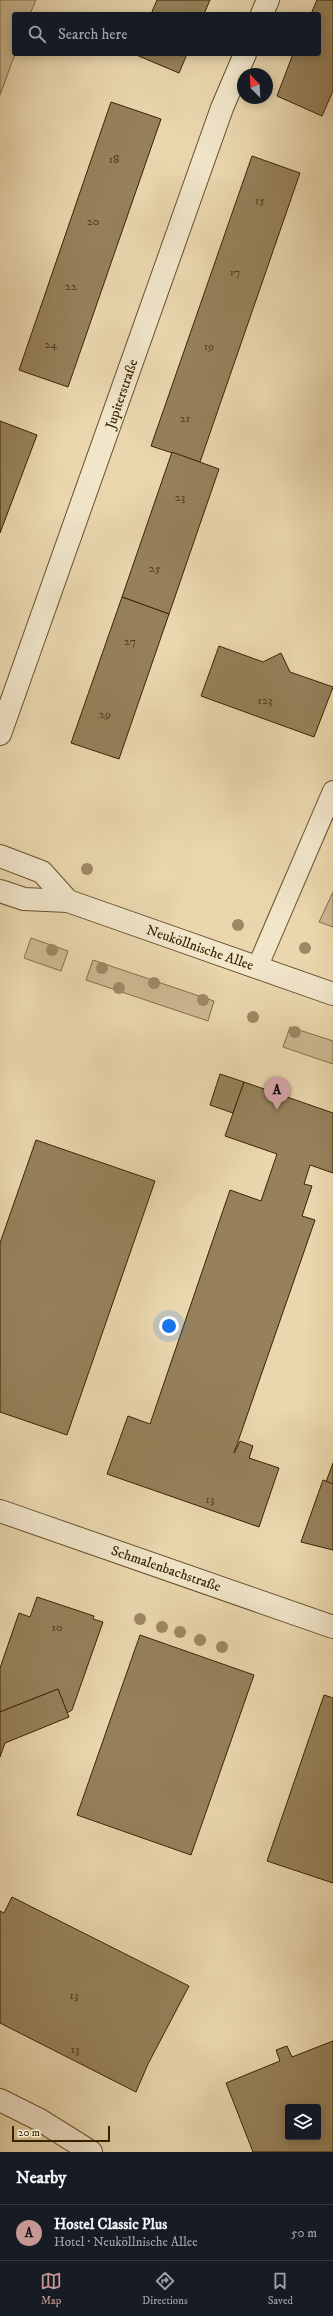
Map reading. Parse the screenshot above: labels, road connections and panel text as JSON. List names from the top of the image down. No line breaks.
{"streets":{"street":["Jupiterstraße","Neuköllnische Allee","Schmalenbachstraße"]},"house_numbers":["18","15","20","17","22","24","19","21","23","25","27","123","29","13","10","13","13"],"scale_bar":"20 m","north":"top left","page":{"search":"Search here","pins":"A","scale":"20 m","heading":"Nearby","list":[{"mark":"A","name":"Hostel Classic Plus","note":"Hotel · Neuköllnische Allee","value":"50 m"}],"nav":["Map","Directions","Saved"]}}
